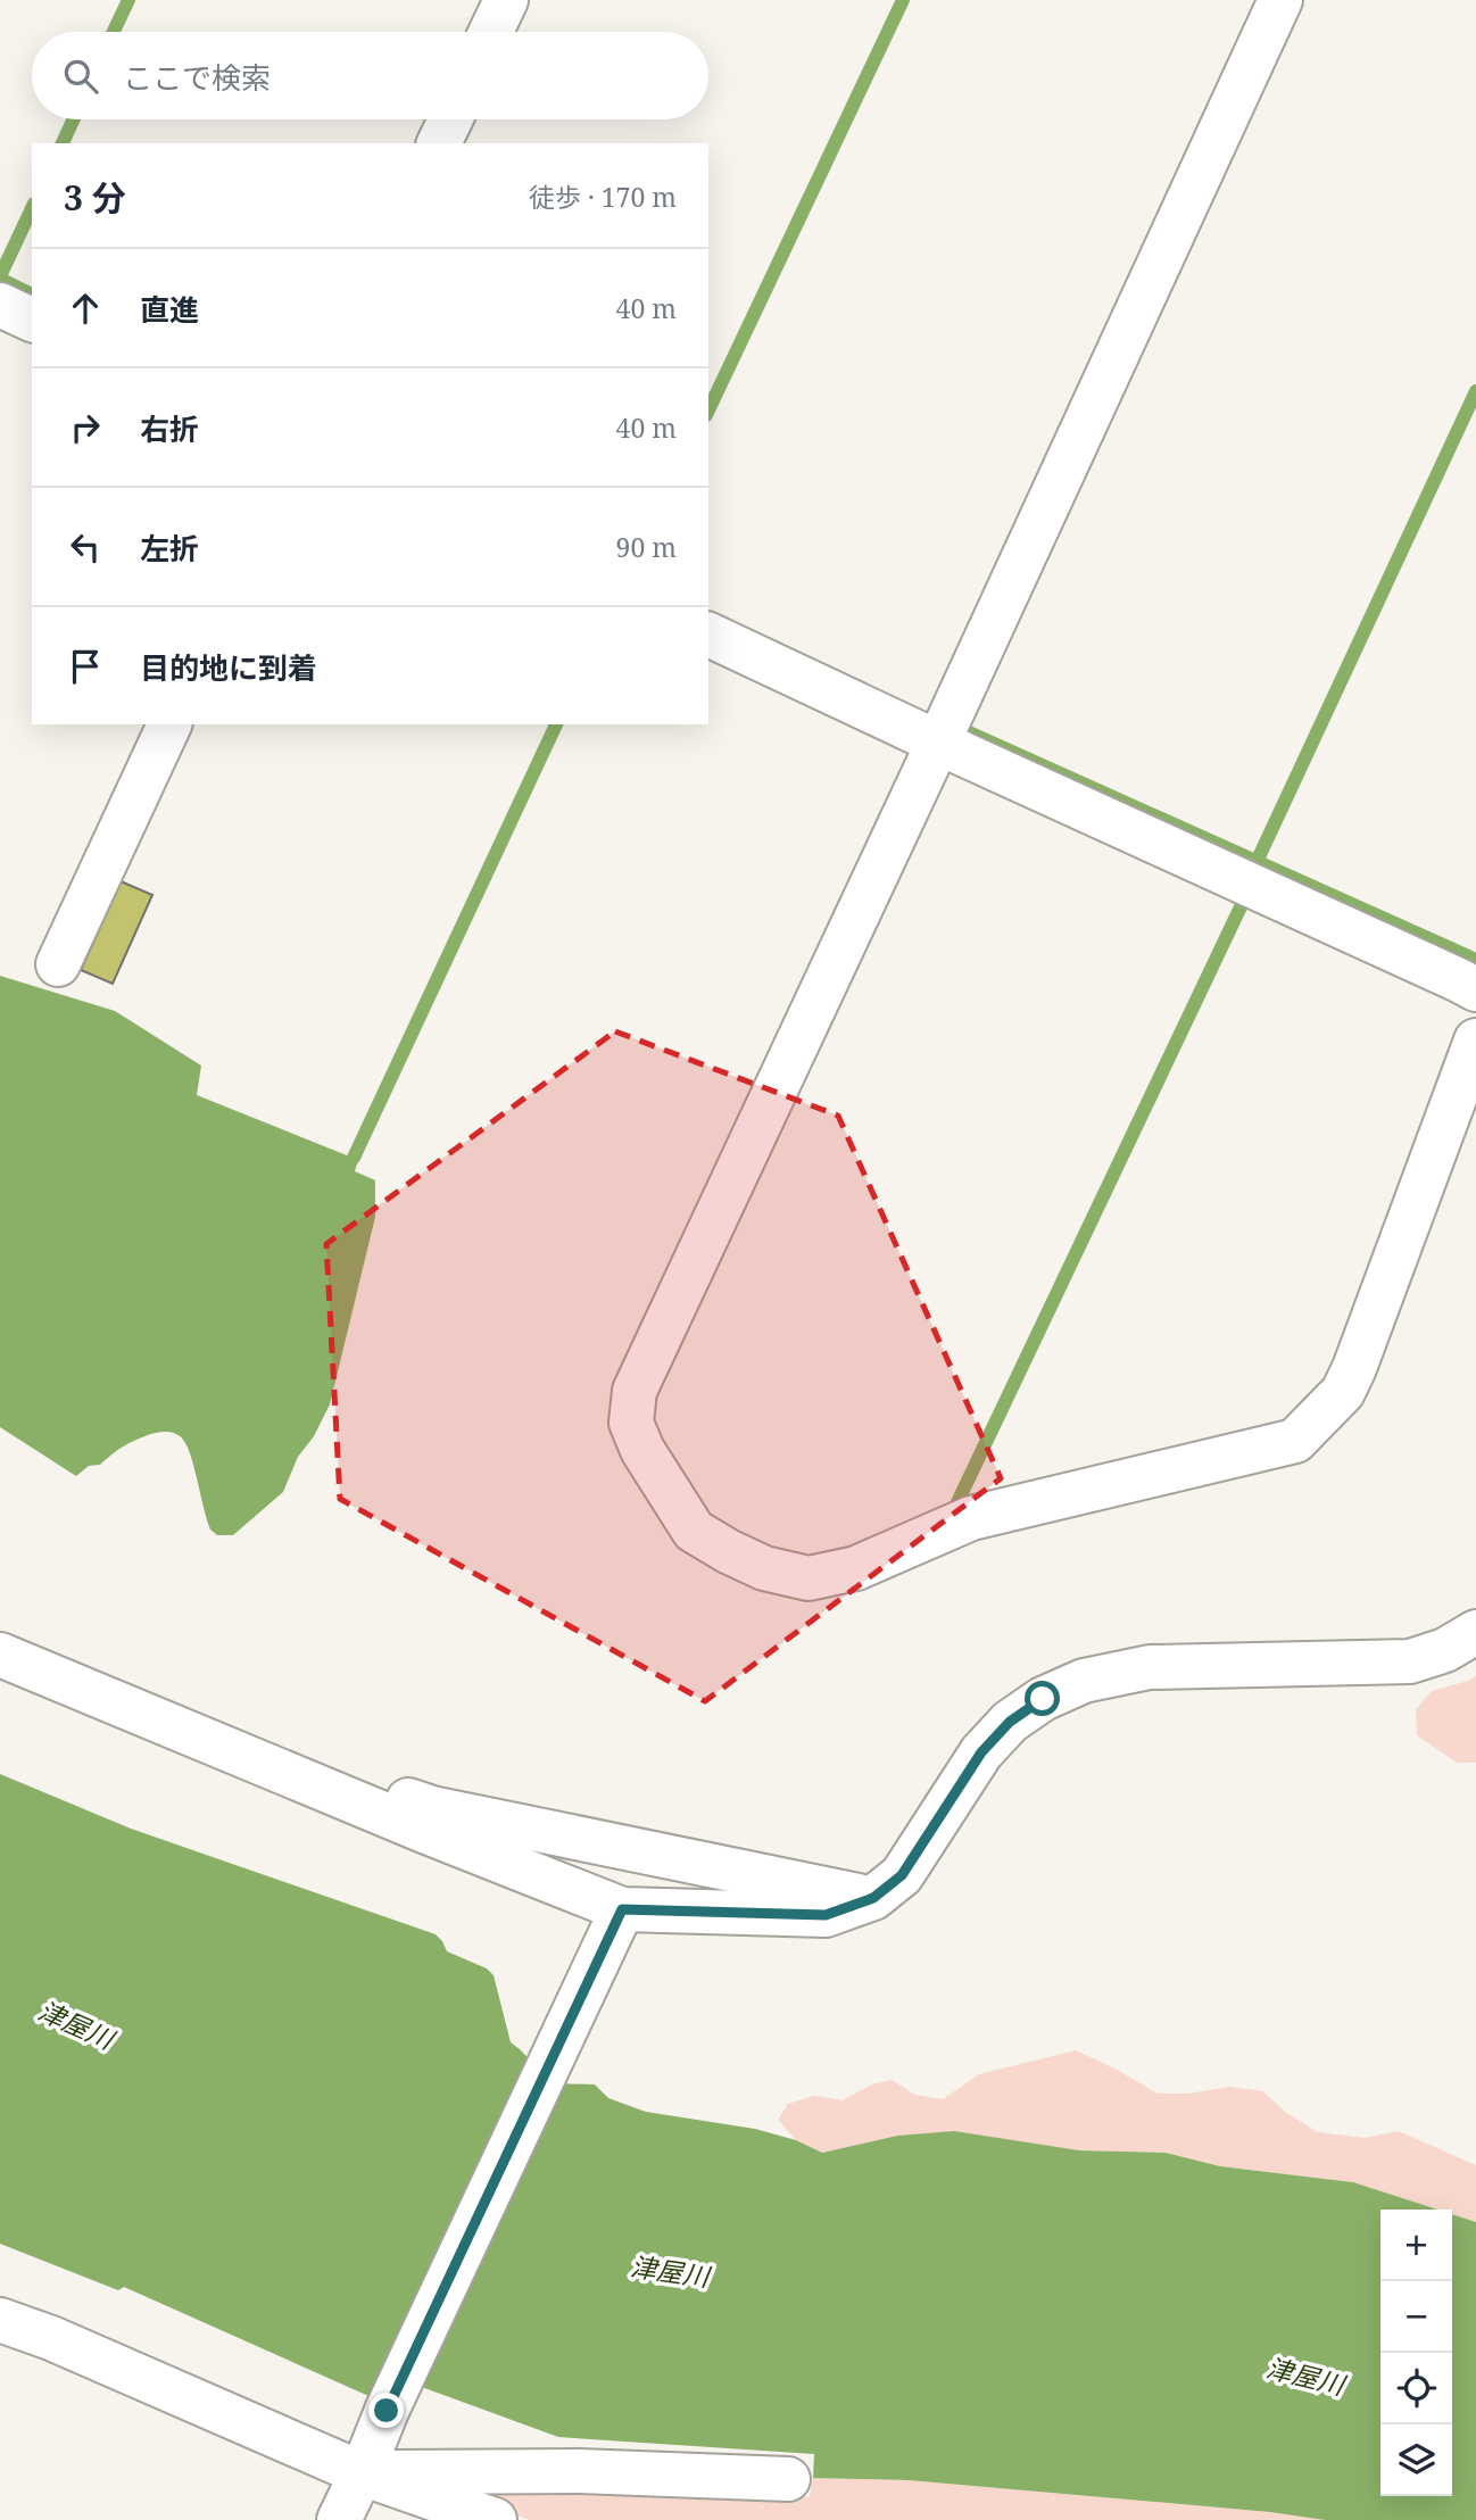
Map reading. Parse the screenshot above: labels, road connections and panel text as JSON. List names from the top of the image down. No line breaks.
{"water":["津屋川"],"page":{"search":"ここで検索","heading":["3 分","徒歩 · 170 m"],"list":[["直進","40 m"],["右折","40 m"],["左折","90 m"],"目的地に到着"],"map_buttons":["+","−"]}}
